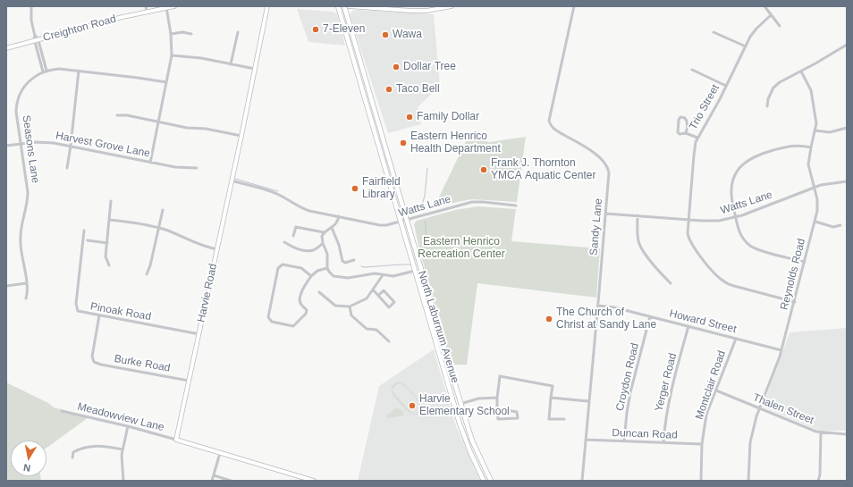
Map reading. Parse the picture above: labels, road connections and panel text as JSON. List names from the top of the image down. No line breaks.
{"streets":{"main road":["North Laburnum Avenue"],"street":["Creighton Road","Trio Street","Harvest Grove Lane","Seasons Lane","Watts Lane","Sandy Lane","Reynolds Road","Harvie Road","Pinoak Road","Howard Street","Burke Road","Croydon Road","Yerger Road","Montclair Road","Thalen Street","Meadowview Lane","Duncan Road"]},"crossings":[["Trio Street","Watts Lane"],["Trio Street","Reynolds Road"],["Harvest Grove Lane","Seasons Lane"],["Watts Lane","Sandy Lane"],["Watts Lane","Reynolds Road"],["Watts Lane","Harvie Road"],["Watts Lane","North Laburnum Avenue"],["Sandy Lane","Howard Street"],["Sandy Lane","Duncan Road"],["Reynolds Road","Howard Street"],["Reynolds Road","Thalen Street"],["Harvie Road","Pinoak Road"],["Harvie Road","Burke Road"],["Harvie Road","Meadowview Lane"],["Pinoak Road","Burke Road"],["Howard Street","Croydon Road"],["Howard Street","Yerger Road"],["Howard Street","Montclair Road"],["Croydon Road","Duncan Road"],["Yerger Road","Duncan Road"],["Montclair Road","Thalen Street"],["Montclair Road","Duncan Road"]],"parks":["Eastern Henrico Recreation Center"],"places":["7-Eleven","Wawa","Dollar Tree","Taco Bell","Family Dollar","Eastern Henrico Health Department","Frank J. Thornton YMCA Aquatic Center","Fairfield Library","The Church of Christ at Sandy Lane","Harvie Elementary School"],"north":"bottom"}
